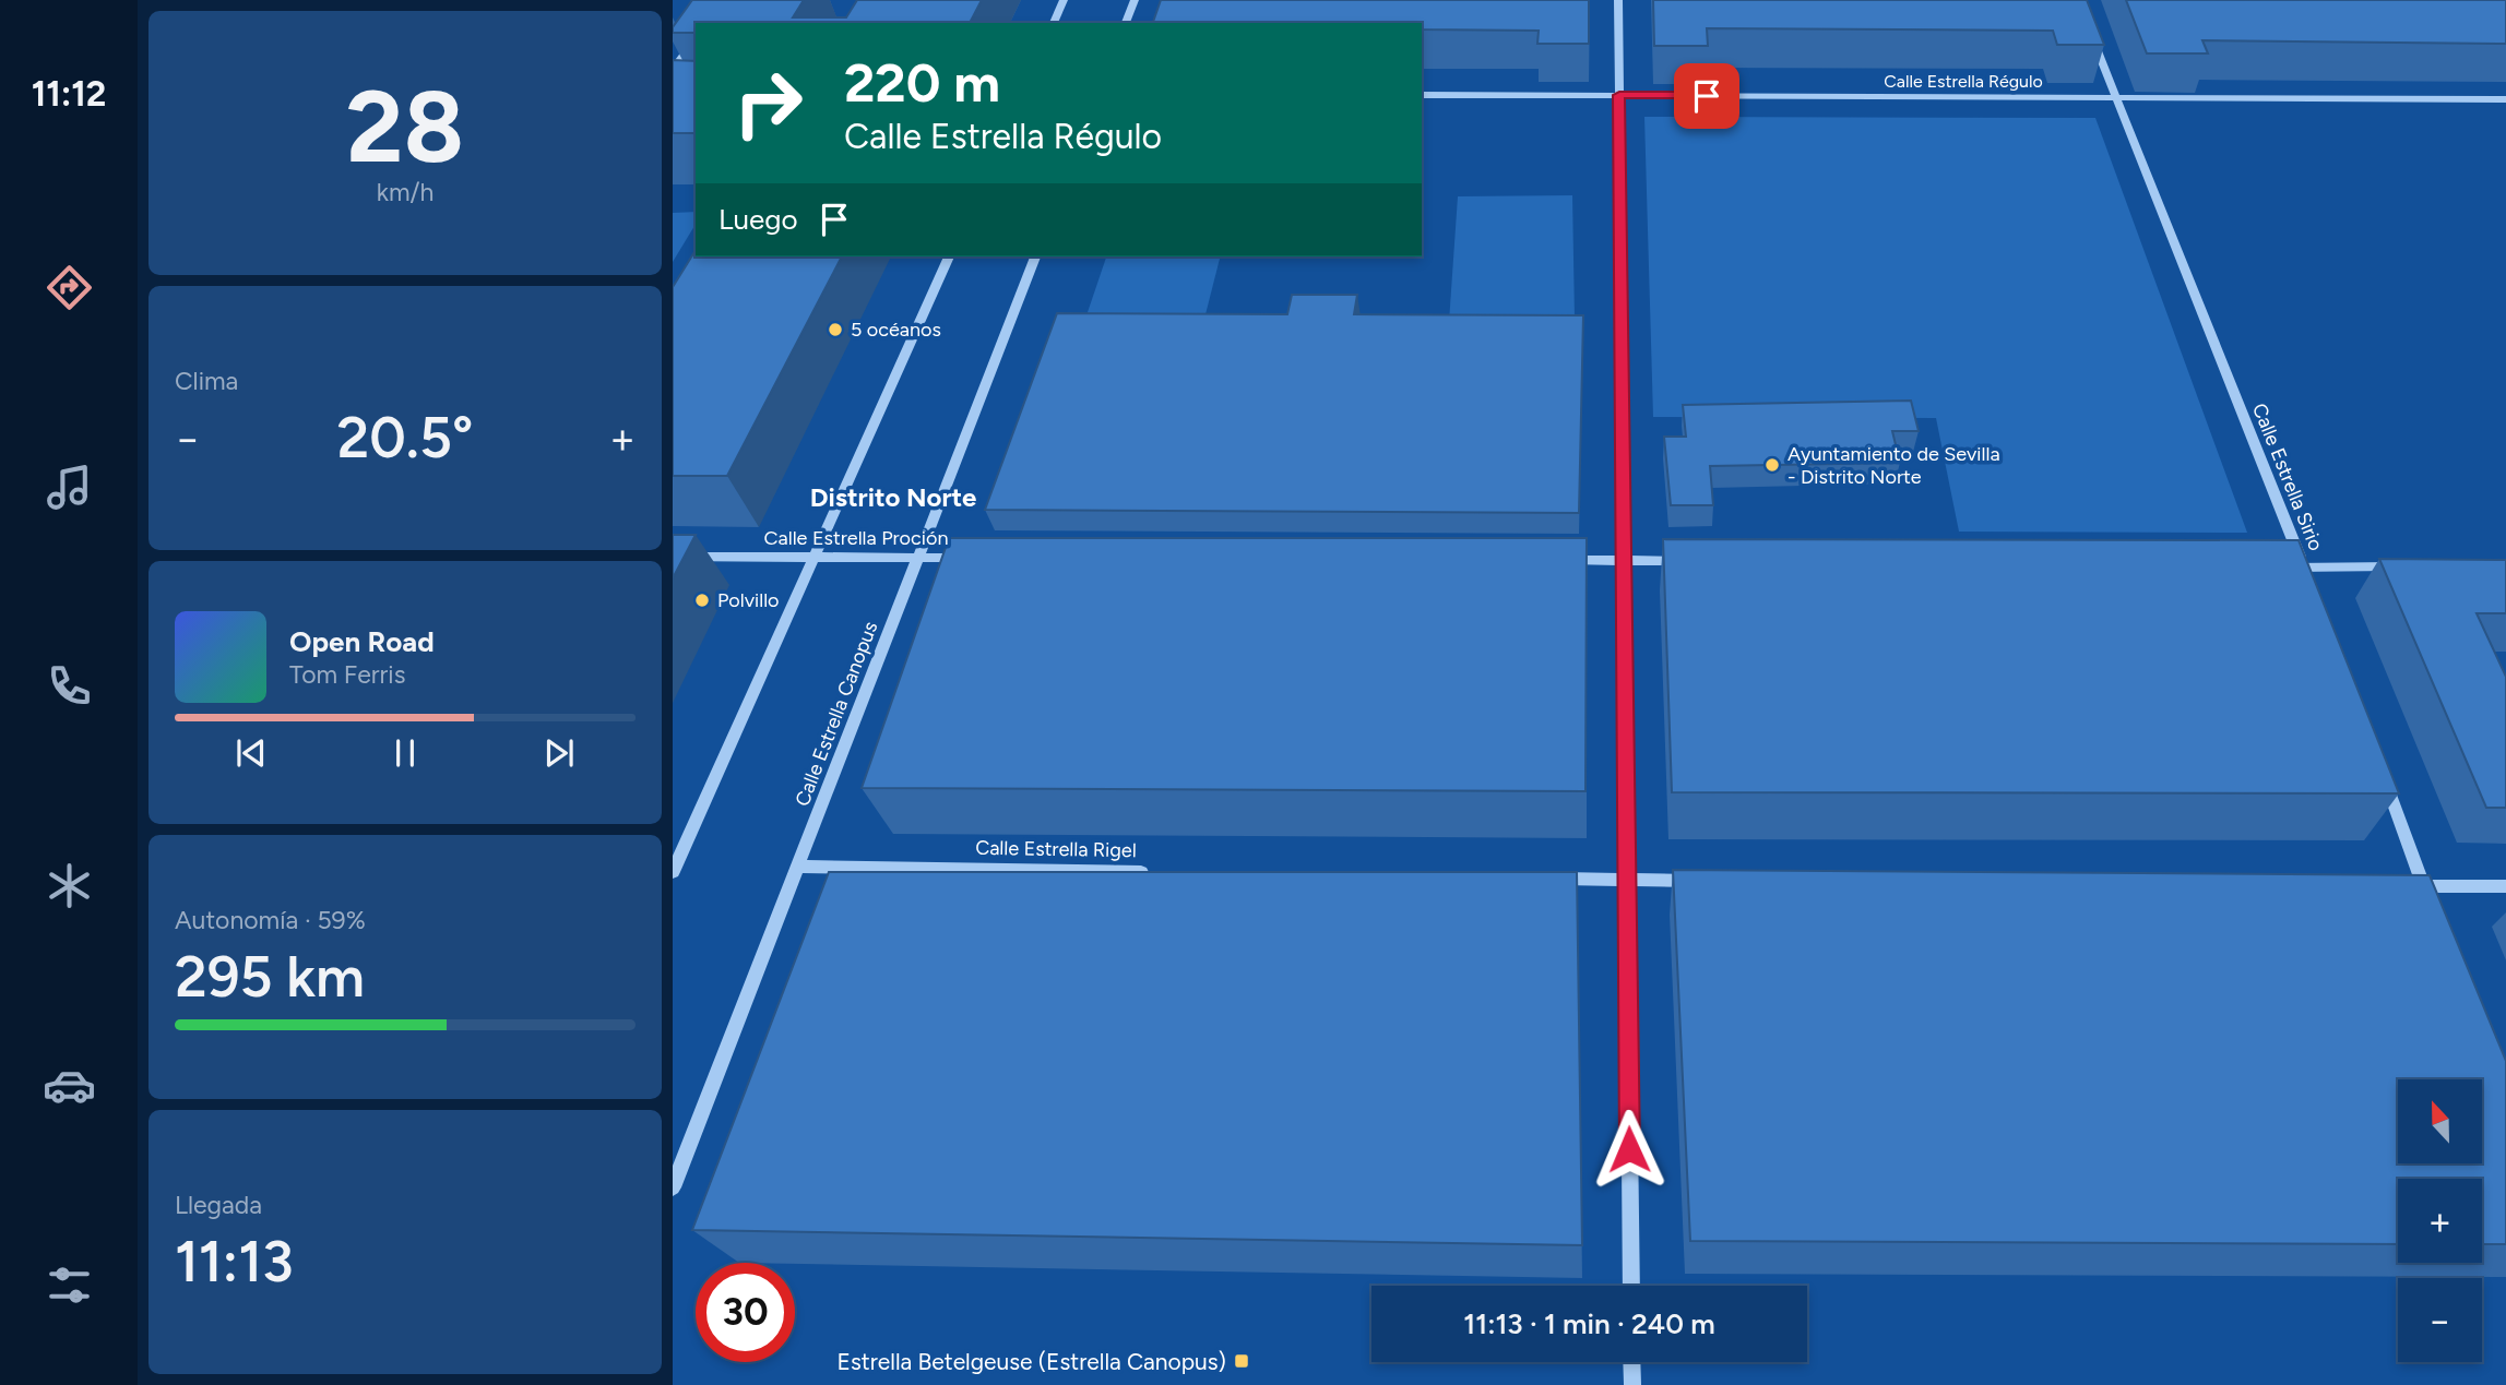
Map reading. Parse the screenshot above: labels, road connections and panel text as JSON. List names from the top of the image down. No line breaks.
{"streets":{"street":["Calle Estrella Régulo","Calle Estrella Sirio","Calle Estrella Proción","Calle Estrella Canopus","Calle Estrella Rigel"]},"crossings":[["Calle Estrella Régulo","Calle Estrella Sirio"],["Calle Estrella Proción","Calle Estrella Canopus"],["Calle Estrella Canopus","Calle Estrella Rigel"]],"districts":["Distrito Norte"],"places":{"other":["5 océanos","Ayuntamiento de Sevilla - Distrito Norte","Polvillo"],"transit":["Estrella Betelgeuse (Estrella Canopus)"]},"north":"top","page":{"tabs":"11:12","tile":[["28","km/h"],"Clima",["Autonomía · 59%","295 km"],["Llegada","11:13"]],"turn":["220 m","Calle Estrella Régulo"],"then":"Luego","heat":["−","20.5°","+"],"song":["Open Road","Tom Ferris"],"map_buttons":["+","−"],"limit":"30","trip":"11:13 · 1 min · 240 m"}}
